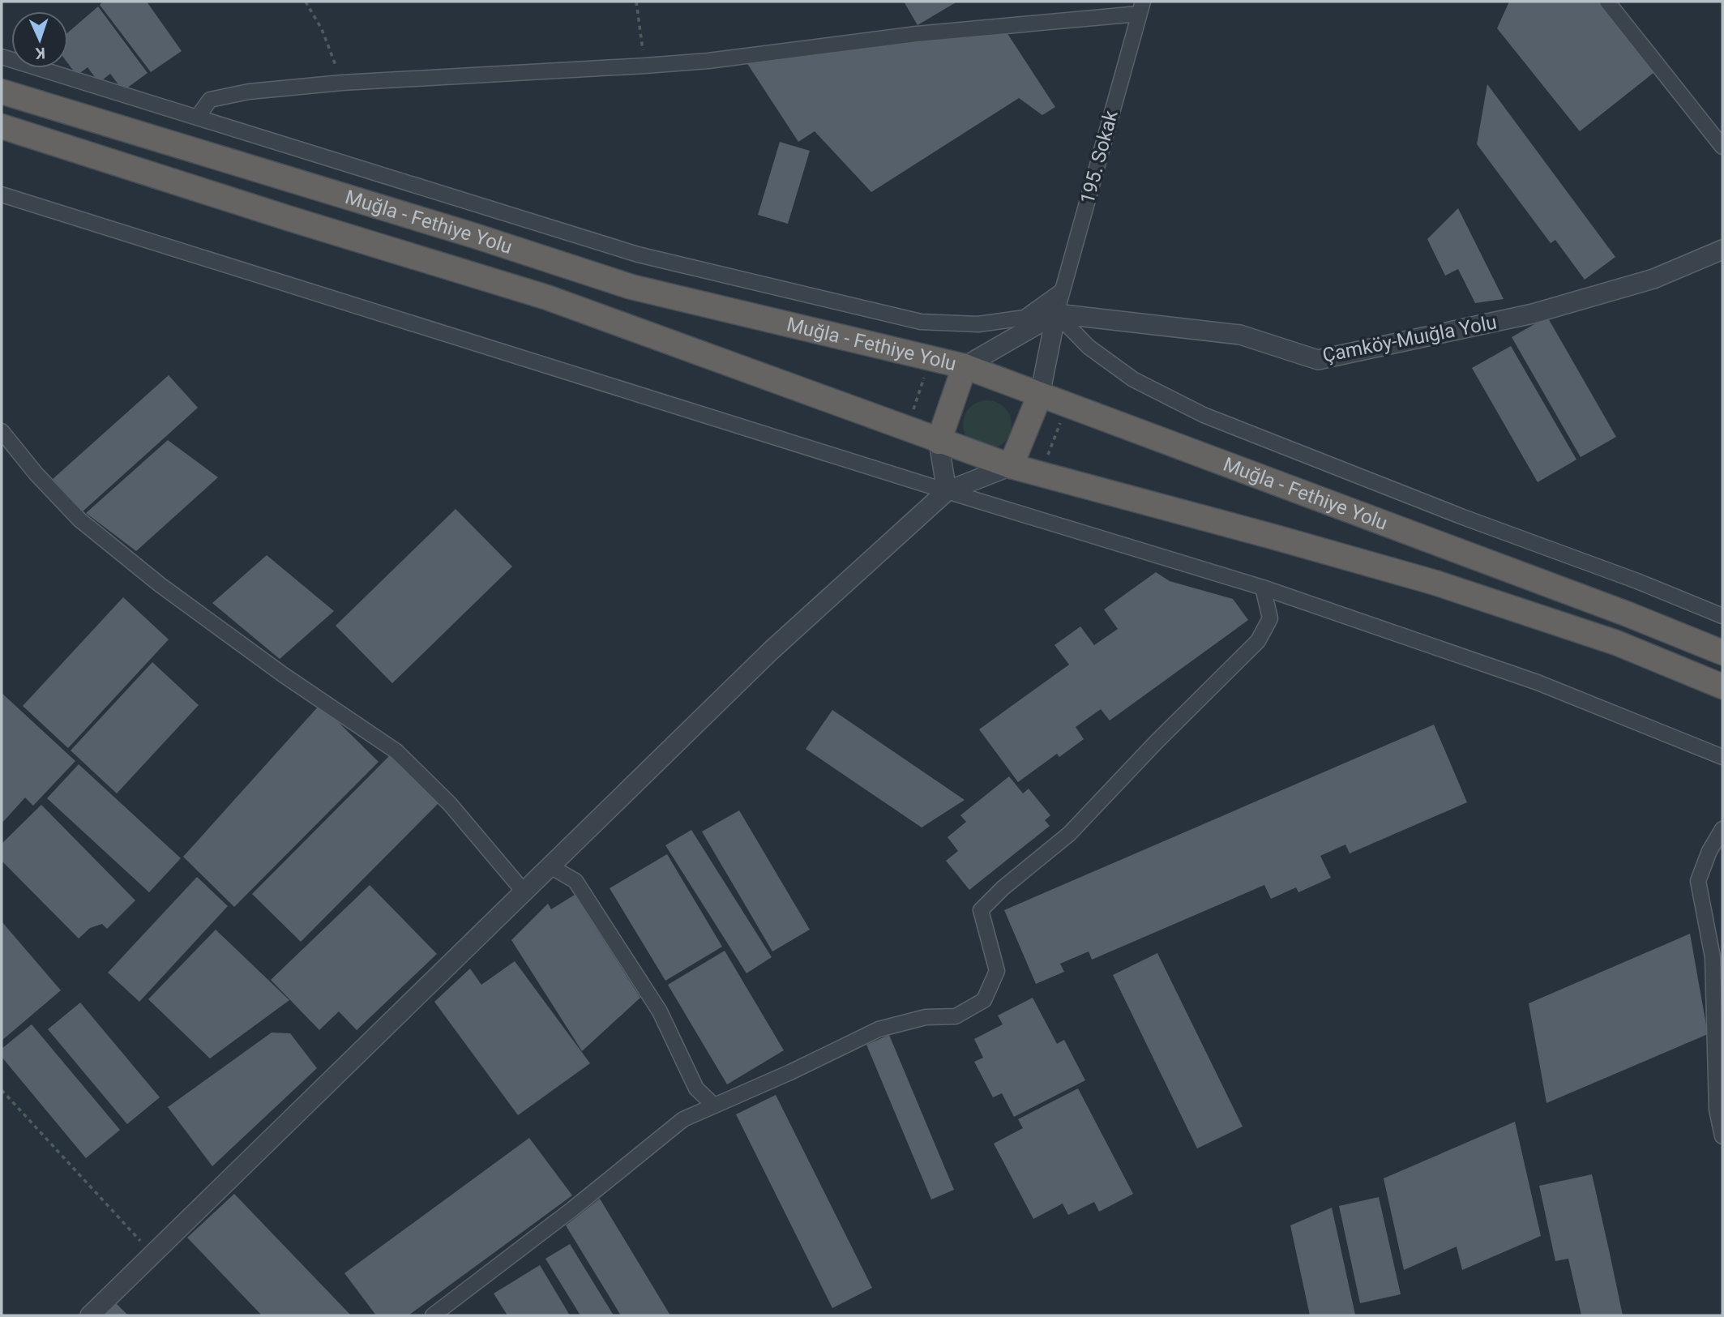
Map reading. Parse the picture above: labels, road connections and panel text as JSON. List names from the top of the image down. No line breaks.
{"streets":{"highway":["Muğla - Fethiye Yolu"],"street":["195. Sokak","Çamköy-Muığla Yolu"]},"crossings":[["195. Sokak","Çamköy-Muığla Yolu"]],"north":"bottom"}
